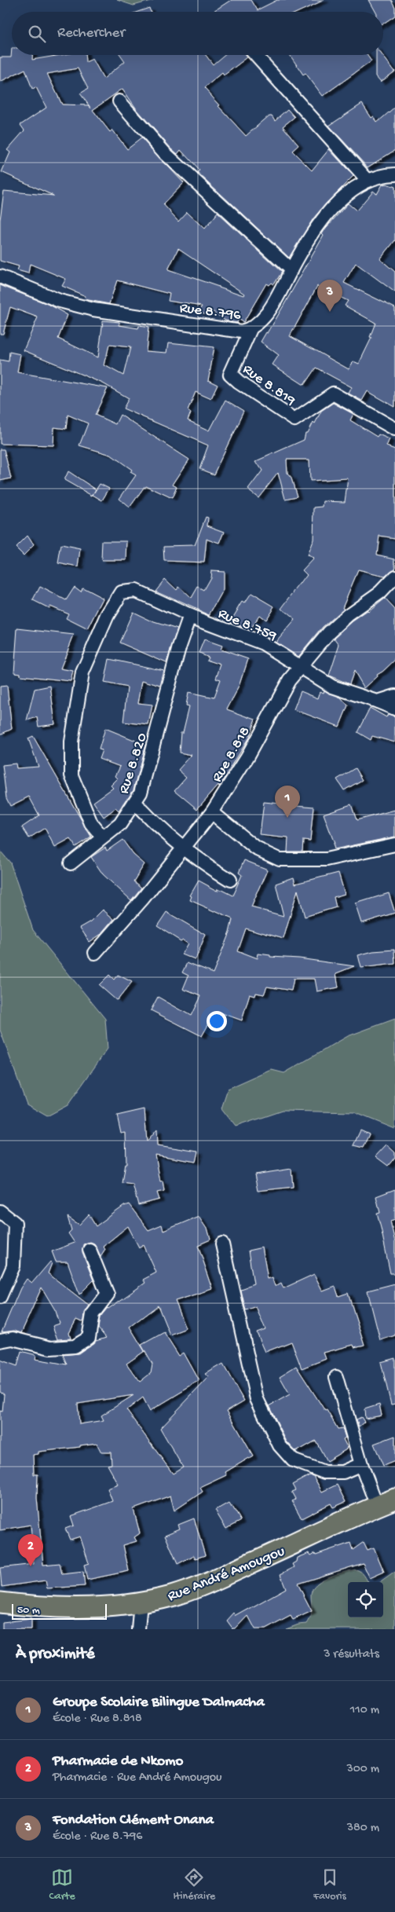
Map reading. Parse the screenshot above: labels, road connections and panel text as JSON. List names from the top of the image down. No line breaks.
{"streets":{"main road":["Rue André Amougou"],"street":["Rue 8.796","Rue 8.819","Rue 8.759","Rue 8.818","Rue 8.820"]},"crossings":[["Rue 8.796","Rue 8.819"],["Rue 8.759","Rue 8.818"],["Rue 8.759","Rue 8.820"]],"scale_bar":"50 m","page":{"search":"Rechercher","pins":["3","1","2"],"scale":"50 m","heading":["À proximité","3 résultats"],"list":[{"mark":"1","name":"Groupe Scolaire Bilingue Dalmacha","note":"École · Rue 8.818","value":"110 m"},{"mark":"2","name":"Pharmacie de Nkomo","note":"Pharmacie · Rue André Amougou","value":"300 m"},{"mark":"3","name":"Fondation Clément Onana","note":"École · Rue 8.796","value":"380 m"}],"nav":["Carte","Itinéraire","Favoris"]}}
